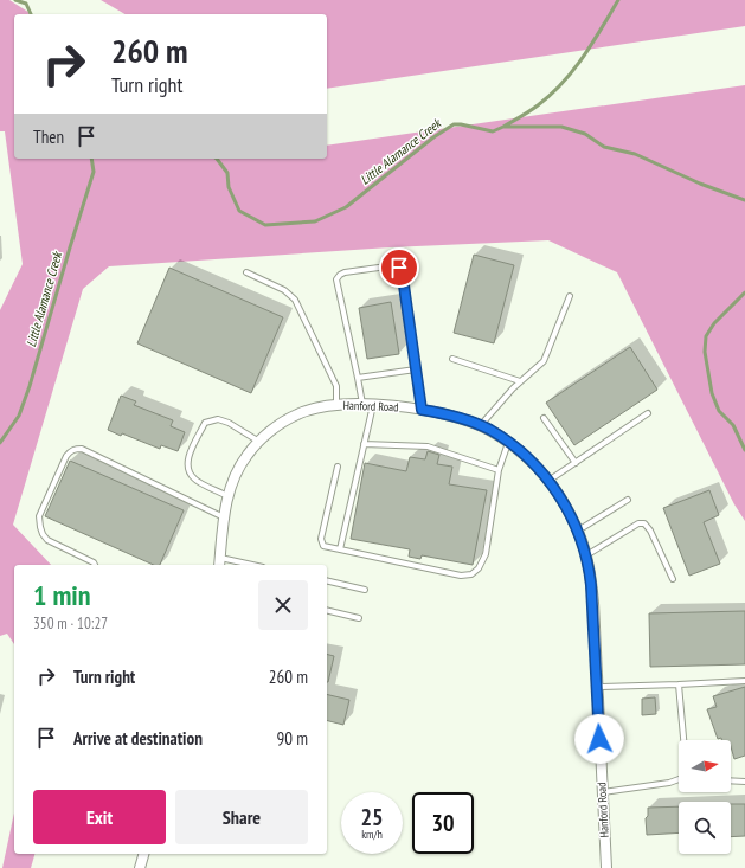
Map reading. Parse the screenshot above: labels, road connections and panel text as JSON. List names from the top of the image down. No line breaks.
{"streets":{"street":["Hanford Road"]},"water":["Little Alamance Creek"],"north":"right","page":{"turn":["260 m","Turn right"],"then":"Then","heading":["1 min","350 m · 10:27"],"list":[{"name":"Turn right","value":"260 m"},{"name":"Arrive at destination","value":"90 m"}],"buttons":["Exit","Share"],"speed":"25 km/h","limit":"30"}}
